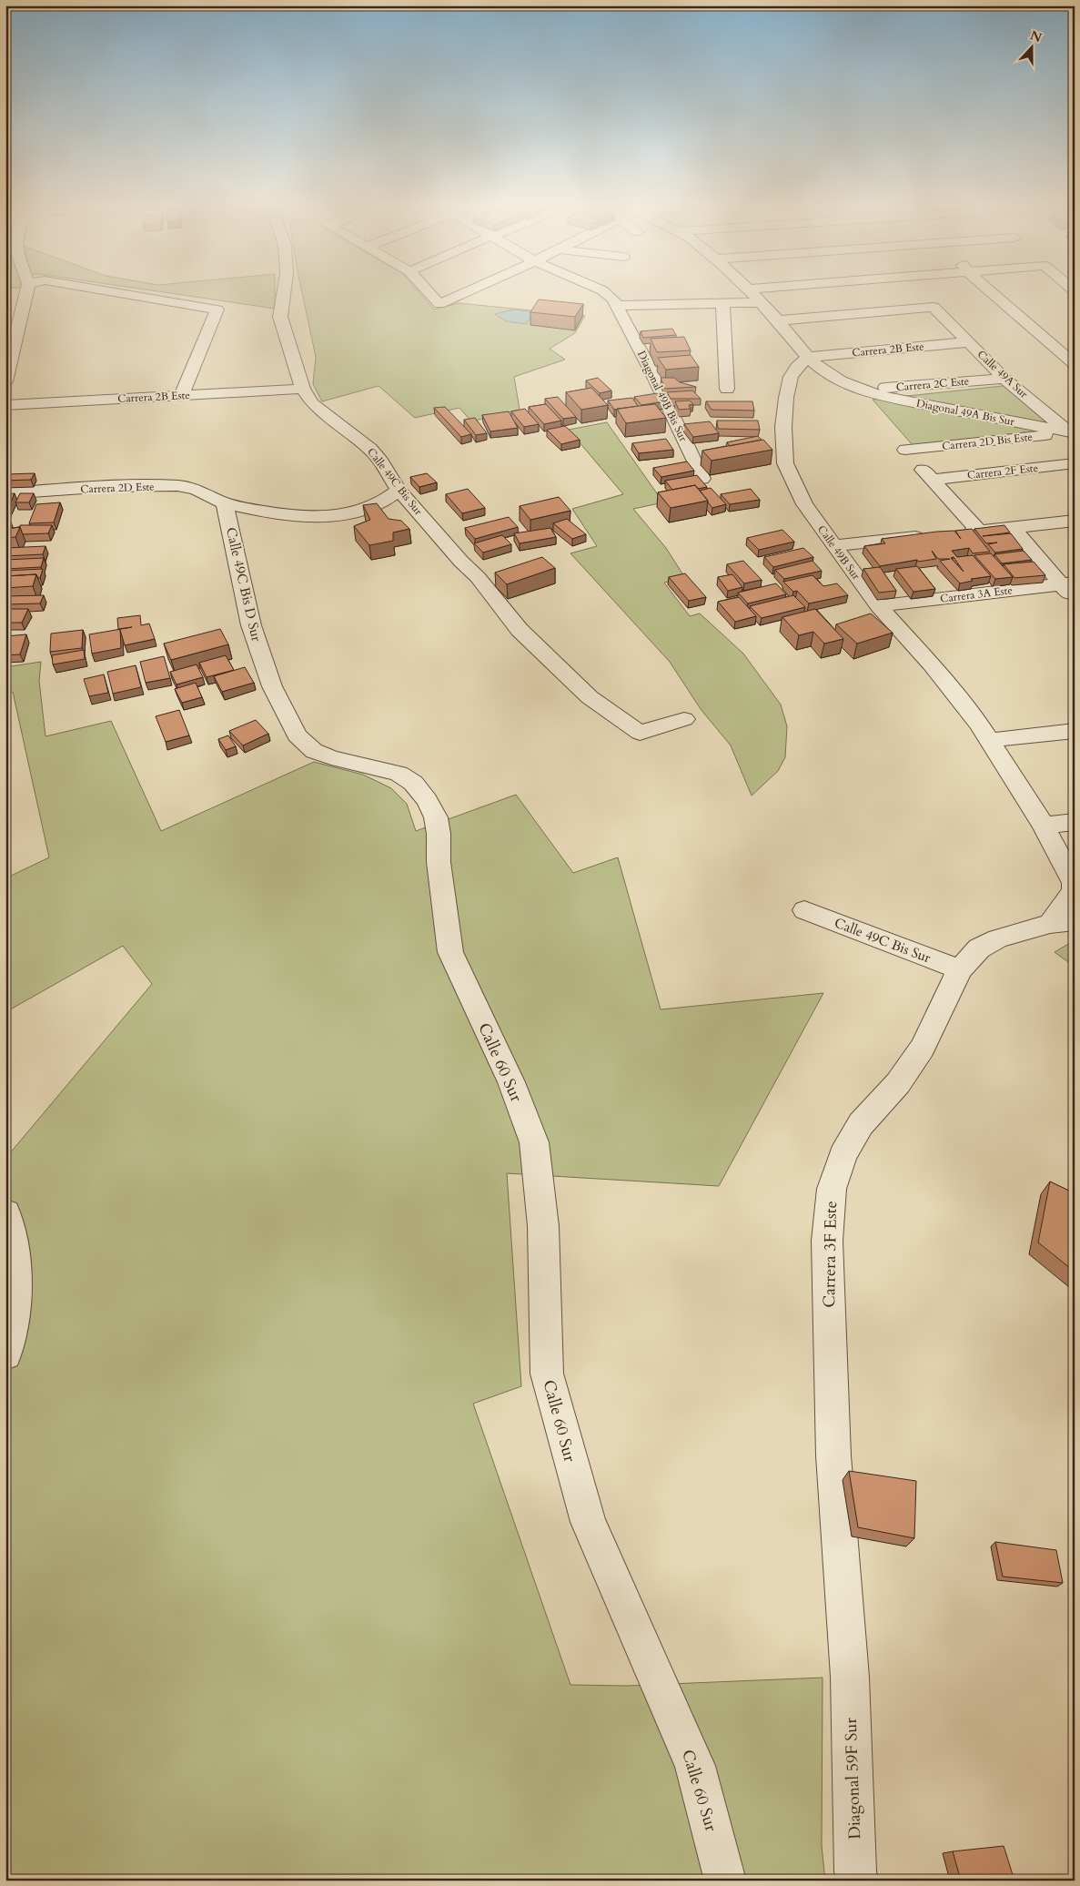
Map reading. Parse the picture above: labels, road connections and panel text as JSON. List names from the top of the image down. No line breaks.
{"streets":{"street":["Carrera 2B Este","Calle 49A Sur","Carrera 2C Este","Diagonal 49B Bis Sur","Diagonal 49A Bis Sur","Carrera 2D Bis Este","Carrera 2F Este","Calle 49C Bis Sur","Carrera 2D Este","Calle 49B Sur","Calle 49C Bis D Sur","Carrera 3A Este","Calle 60 Sur","Carrera 3F Este","Diagonal 59F Sur"]},"crossings":[["Carrera 2B Este","Calle 49A Sur"],["Carrera 2B Este","Diagonal 49A Bis Sur"],["Carrera 2B Este","Calle 49C Bis Sur"],["Carrera 2B Este","Calle 49B Sur"],["Calle 49A Sur","Carrera 2C Este"],["Calle 49A Sur","Diagonal 49A Bis Sur"],["Calle 49A Sur","Carrera 2D Bis Este"],["Carrera 2C Este","Diagonal 49A Bis Sur"],["Diagonal 49A Bis Sur","Carrera 2D Bis Este"],["Diagonal 49A Bis Sur","Calle 49B Sur"],["Carrera 2D Bis Este","Carrera 2F Este"],["Calle 49C Bis Sur","Carrera 3F Este"],["Carrera 2D Este","Calle 49C Bis D Sur"],["Calle 49B Sur","Carrera 3A Este"],["Calle 49B Sur","Carrera 3F Este"],["Calle 49C Bis D Sur","Calle 60 Sur"],["Carrera 3F Este","Diagonal 59F Sur"]],"north":"top"}
